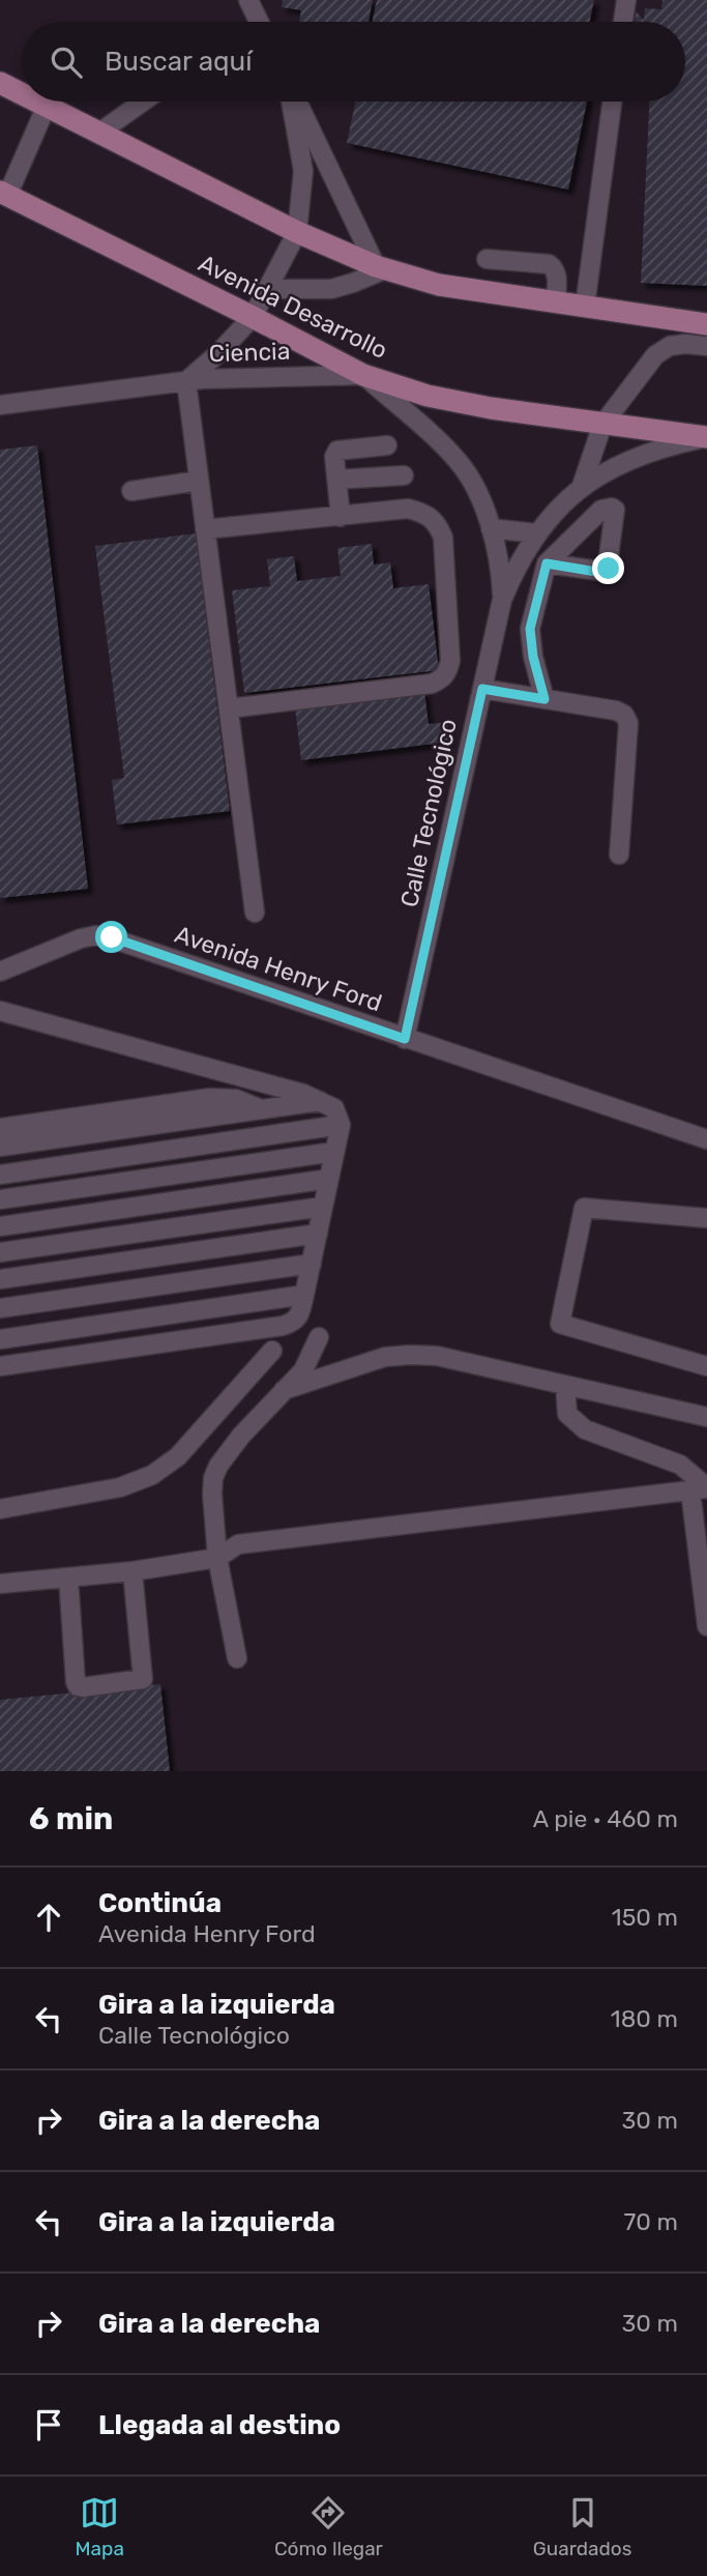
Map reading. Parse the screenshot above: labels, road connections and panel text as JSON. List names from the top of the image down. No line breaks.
{"streets":{"main road":["Avenida Desarrollo"],"street":["Ciencia","Calle Tecnológico","Avenida Henry Ford"]},"crossings":[["Avenida Desarrollo","Ciencia"],["Avenida Desarrollo","Calle Tecnológico"],["Ciencia","Calle Tecnológico"],["Calle Tecnológico","Avenida Henry Ford"]],"page":{"search":"Buscar aquí","heading":["6 min","A pie · 460 m"],"list":[["Continúa","Avenida Henry Ford","150 m"],["Gira a la izquierda","Calle Tecnológico","180 m"],["Gira a la derecha","30 m"],["Gira a la izquierda","70 m"],["Gira a la derecha","30 m"],"Llegada al destino"],"nav":["Mapa","Cómo llegar","Guardados"]}}
